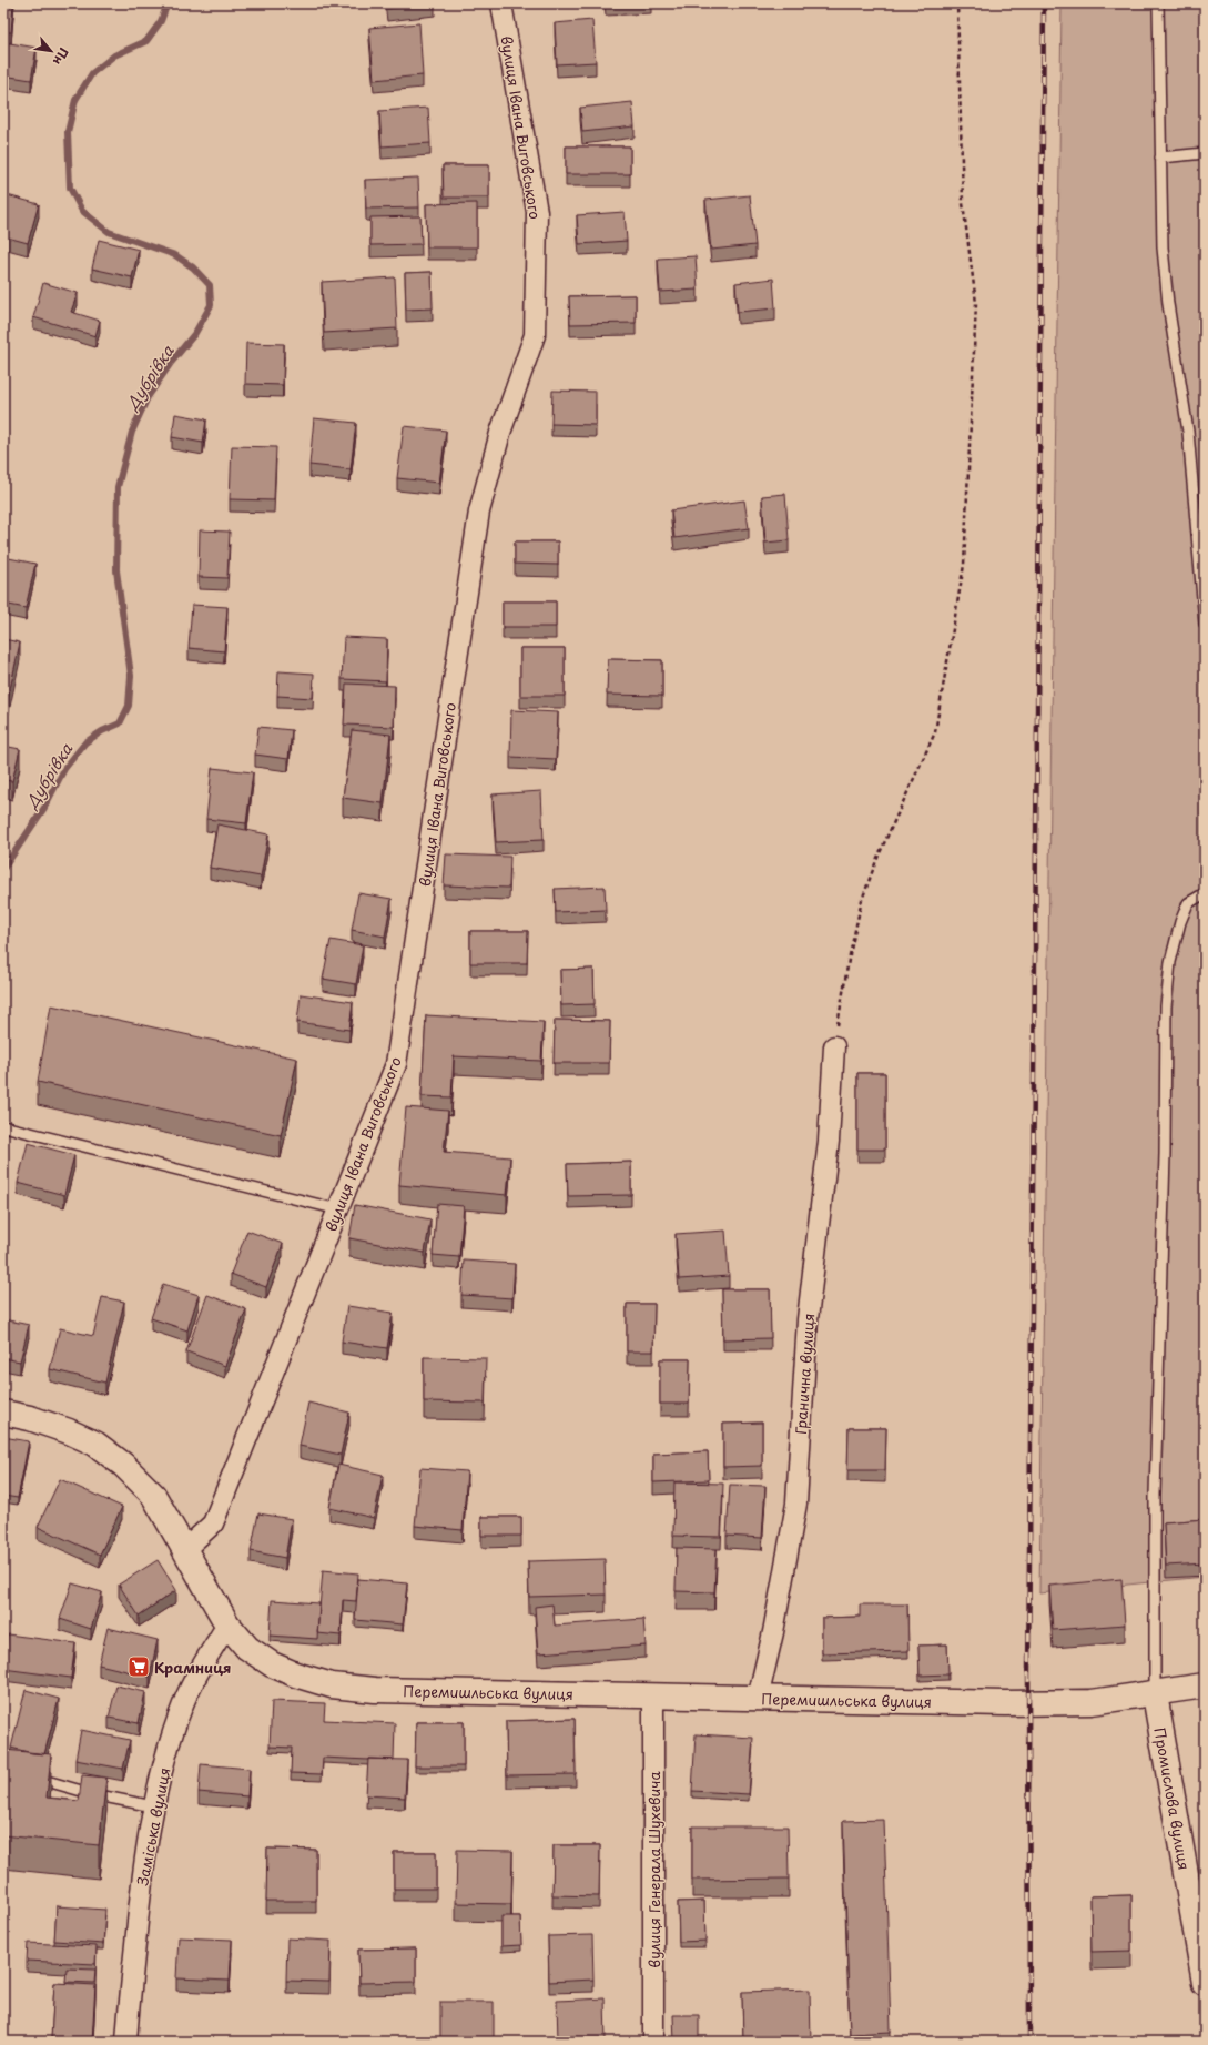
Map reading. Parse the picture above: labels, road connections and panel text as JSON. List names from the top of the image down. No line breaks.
{"streets":{"main road":["Перемишльська вулиця","Промислова вулиця"],"street":["вулиця Івана Виговського","Гранична вулиця","Заміська вулиця","вулиця Генерала Шухевича"]},"crossings":[["вулиця Івана Виговського","Перемишльська вулиця"],["Гранична вулиця","Перемишльська вулиця"],["Перемишльська вулиця","Промислова вулиця"],["Перемишльська вулиця","Заміська вулиця"],["Перемишльська вулиця","вулиця Генерала Шухевича"]],"water":["Дубрівка"],"places":{"supermarket":["Крамниця"]},"north":"bottom right"}
